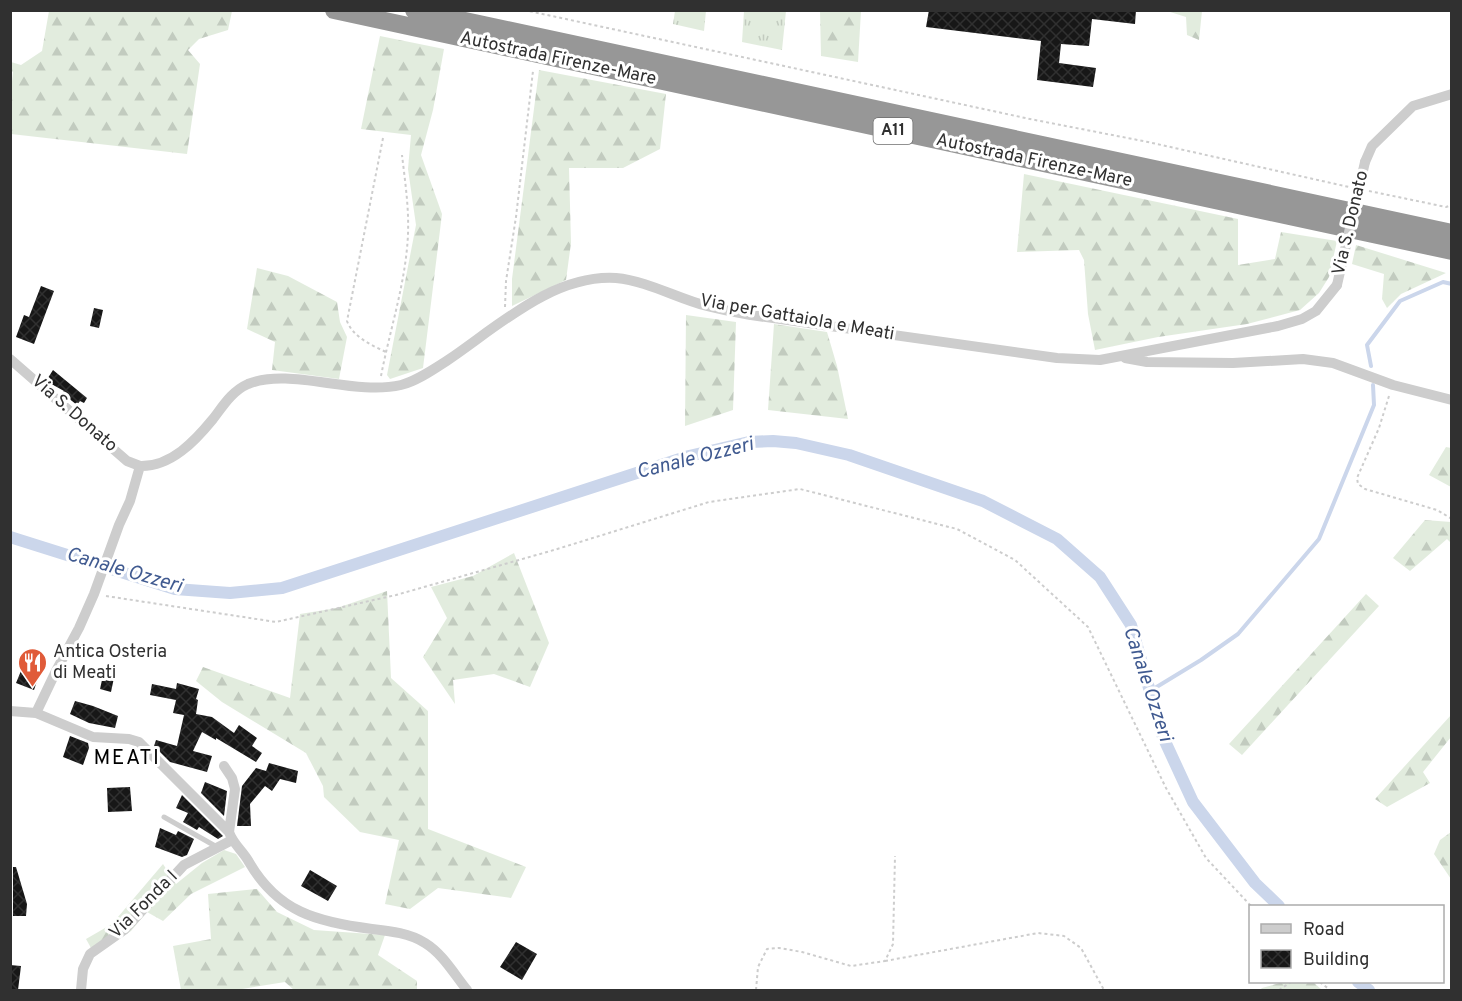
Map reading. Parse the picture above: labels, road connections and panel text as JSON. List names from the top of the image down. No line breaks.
{"streets":{"highway":["Autostrada Firenze-Mare","A11"],"street":["Via S. Donato","Via per Gattaiola e Meati","Via Fonda I"]},"crossings":[["Via S. Donato","Via per Gattaiola e Meati"]],"districts":["MEATI"],"water":["Canale Ozzeri"],"places":{"restaurant":["Antica Osteria di Meati"]},"legend":["Road","Building"]}
